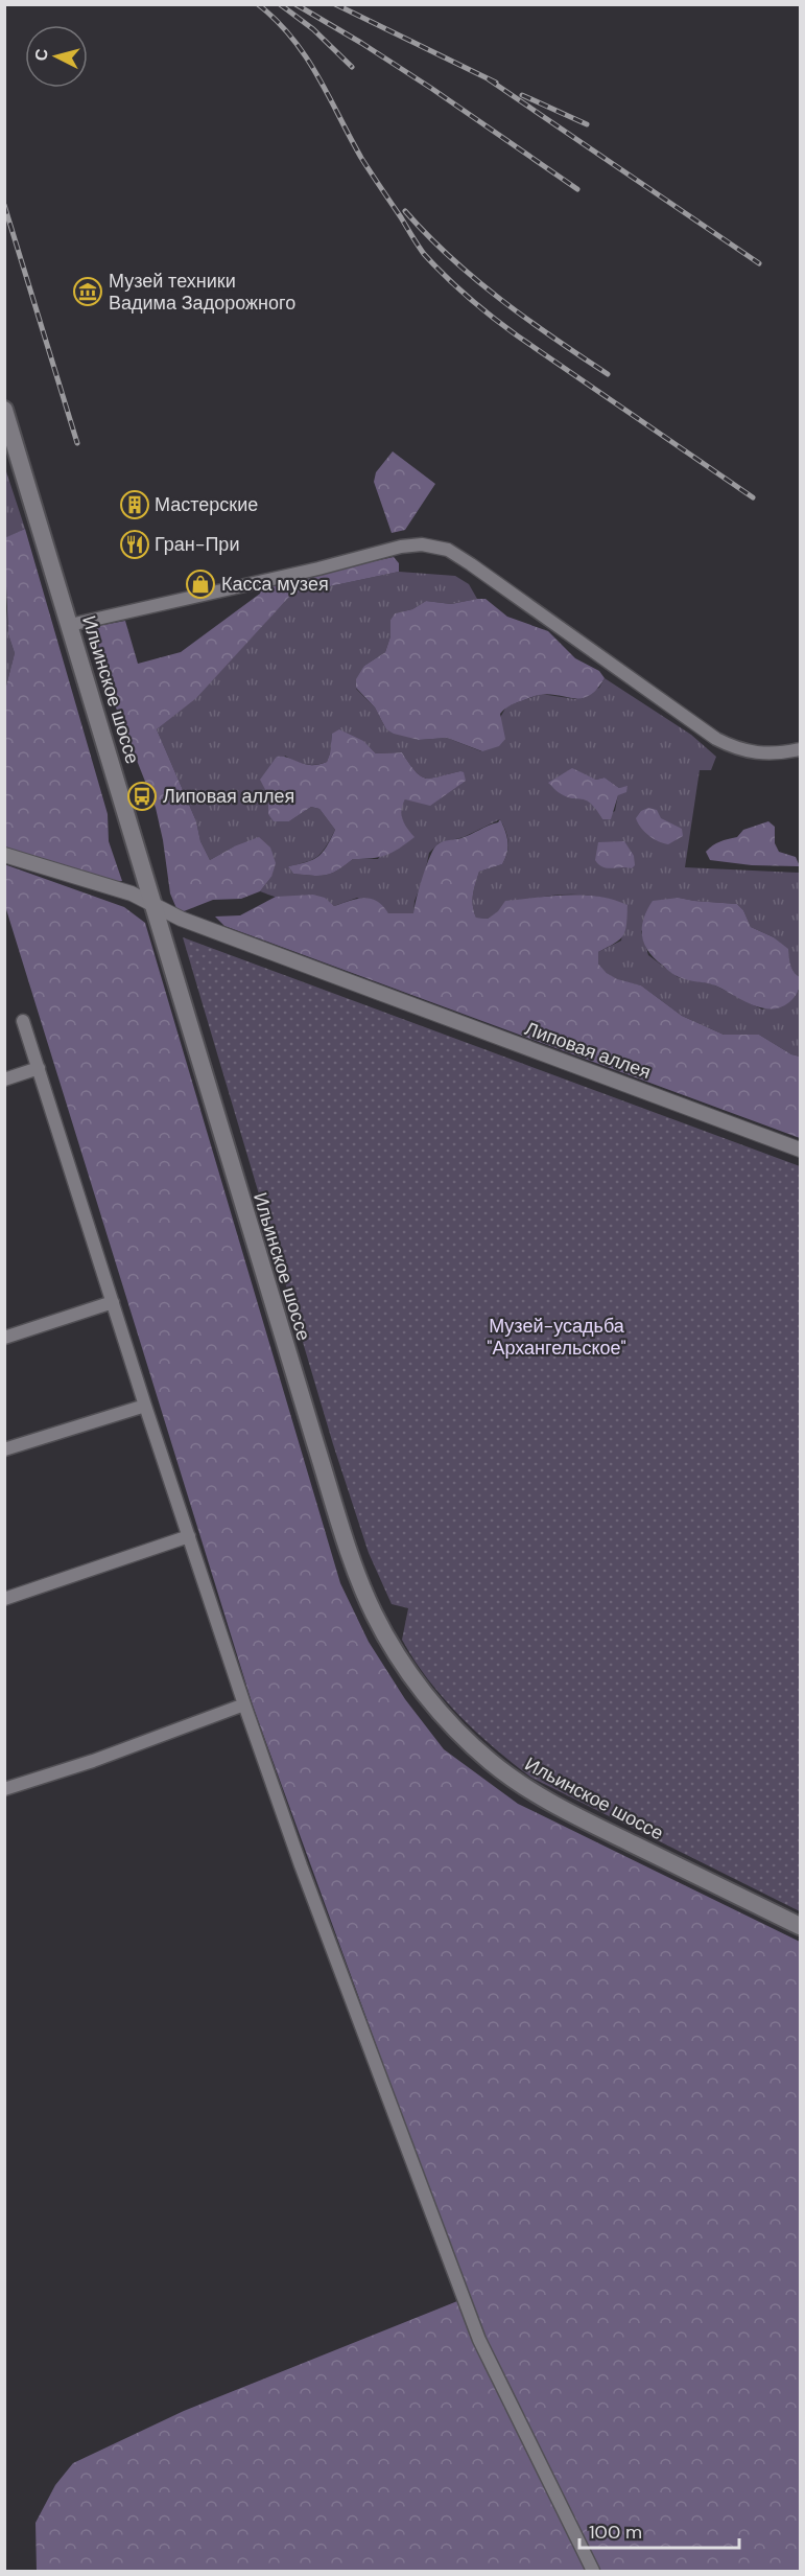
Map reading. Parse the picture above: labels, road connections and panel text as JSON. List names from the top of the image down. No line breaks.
{"streets":{"main road":["Ильинское шоссе"],"street":["Липовая аллея"]},"crossings":[["Ильинское шоссе","Липовая аллея"]],"parks":["Музей-усадьба \"Архангельское\""],"places":{"museum":["Музей техники Вадима Задорожного"],"building":["Мастерские"],"restaurant":["Гран-При"],"shop":["Касса музея"],"bus stop":["Липовая аллея"]},"scale_bar":"100 m","north":"left"}
